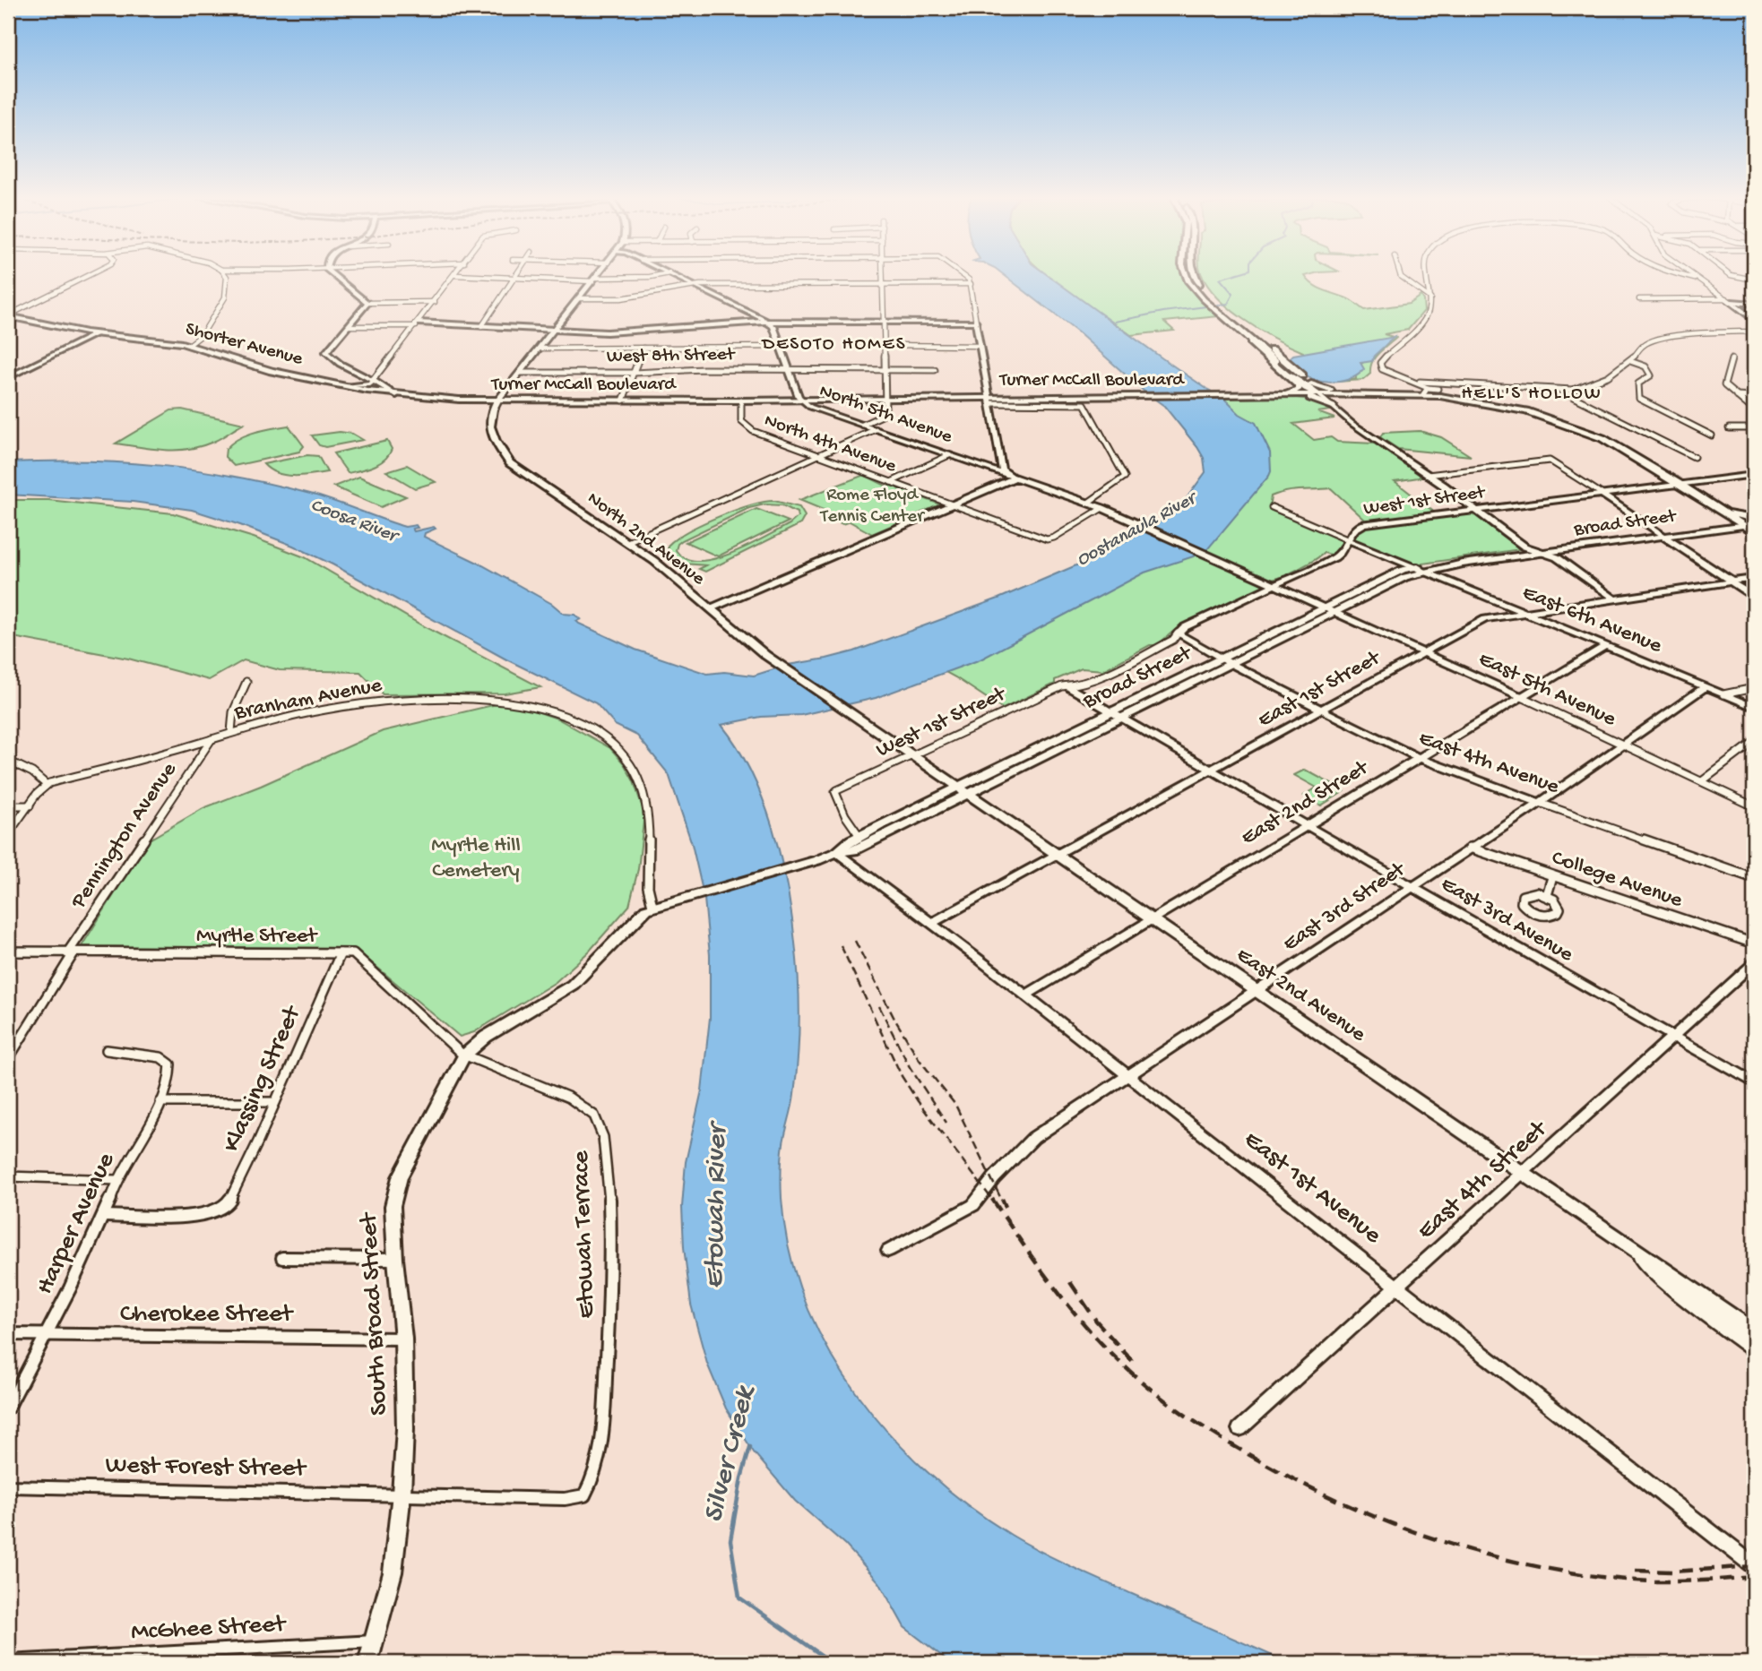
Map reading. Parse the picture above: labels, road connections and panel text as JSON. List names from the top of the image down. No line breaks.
{"streets":{"main road":["Shorter Avenue","Turner McCall Boulevard","Broad Street","North 2nd Avenue","East 1st Street","East 2nd Avenue","South Broad Street"],"street":["West 8th Street","North 5th Avenue","North 4th Avenue","West 1st Street","East 6th Avenue","East 5th Avenue","Branham Avenue","East 4th Avenue","East 2nd Street","Pennington Avenue","College Avenue","East 3rd Street","East 3rd Avenue","Myrtle Street","Klassing Street","East 4th Street","East 1st Avenue","Harper Avenue","Etowah Terrace","Cherokee Street","West Forest Street","McGhee Street"]},"crossings":[["Shorter Avenue","Turner McCall Boulevard"],["West 8th Street","North 5th Avenue"],["Turner McCall Boulevard","North 5th Avenue"],["Turner McCall Boulevard","North 4th Avenue"],["Turner McCall Boulevard","West 1st Street"],["Turner McCall Boulevard","Broad Street"],["Turner McCall Boulevard","North 2nd Avenue"],["North 5th Avenue","North 4th Avenue"],["North 5th Avenue","East 5th Avenue"],["West 1st Street","Broad Street"],["West 1st Street","East 6th Avenue"],["West 1st Street","East 5th Avenue"],["West 1st Street","East 4th Avenue"],["West 1st Street","East 3rd Avenue"],["West 1st Street","East 2nd Avenue"],["Broad Street","East 6th Avenue"],["Broad Street","East 5th Avenue"],["Broad Street","East 4th Avenue"],["Broad Street","East 3rd Avenue"],["Broad Street","East 2nd Avenue"],["Broad Street","East 1st Avenue"],["Broad Street","South Broad Street"],["North 2nd Avenue","East 2nd Avenue"],["East 6th Avenue","East 1st Street"],["East 6th Avenue","East 2nd Street"],["East 6th Avenue","East 3rd Street"],["East 1st Street","East 5th Avenue"],["East 1st Street","East 4th Avenue"],["East 1st Street","East 3rd Avenue"],["East 1st Street","East 2nd Avenue"],["East 1st Street","East 1st Avenue"],["East 5th Avenue","East 2nd Street"],["East 5th Avenue","East 3rd Street"],["Branham Avenue","Pennington Avenue"],["Branham Avenue","South Broad Street"],["East 4th Avenue","East 2nd Street"],["East 4th Avenue","East 3rd Street"],["East 2nd Street","East 3rd Avenue"],["East 2nd Street","East 2nd Avenue"],["East 2nd Street","East 1st Avenue"],["Pennington Avenue","Myrtle Street"],["College Avenue","East 3rd Street"],["East 3rd Street","East 3rd Avenue"],["East 3rd Street","East 2nd Avenue"],["East 3rd Street","East 1st Avenue"],["East 3rd Avenue","East 4th Street"],["Myrtle Street","Klassing Street"],["Myrtle Street","Etowah Terrace"],["Myrtle Street","South Broad Street"],["East 2nd Avenue","East 4th Street"],["Klassing Street","Harper Avenue"],["East 4th Street","East 1st Avenue"],["Harper Avenue","Cherokee Street"],["Etowah Terrace","South Broad Street"],["Etowah Terrace","West Forest Street"],["Cherokee Street","South Broad Street"],["South Broad Street","West Forest Street"],["South Broad Street","McGhee Street"]],"districts":["DESOTO HOMES","HELL'S HOLLOW"],"water":["Coosa River","Oostanaula River","Etowah River","Silver Creek"],"parks":["Rome Floyd Tennis Center","Myrtle Hill Cemetery"]}
